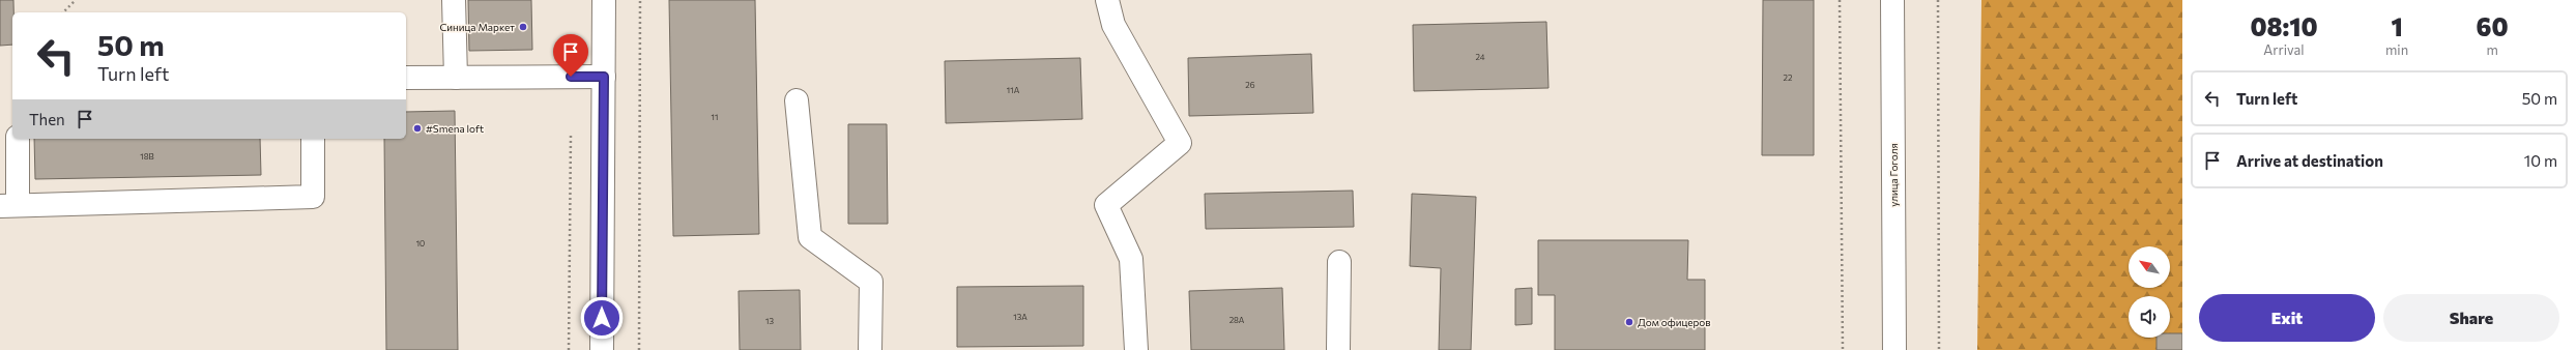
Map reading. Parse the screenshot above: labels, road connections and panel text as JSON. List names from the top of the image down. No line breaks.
{"streets":{"street":["улица Гоголя"]},"places":["Синица Маркет","#Smena loft","Дом офицеров"],"house_numbers":["24","22","26","11А","11","18В","10","13А","28А","13"],"north":"top left","page":{"eta":["08:10","Arrival","1","min","60","m"],"turn":["50 m","Turn left"],"list":[{"name":"Turn left","value":"50 m"},{"name":"Arrive at destination","value":"10 m"}],"then":"Then","buttons":["Exit","Share"]}}
